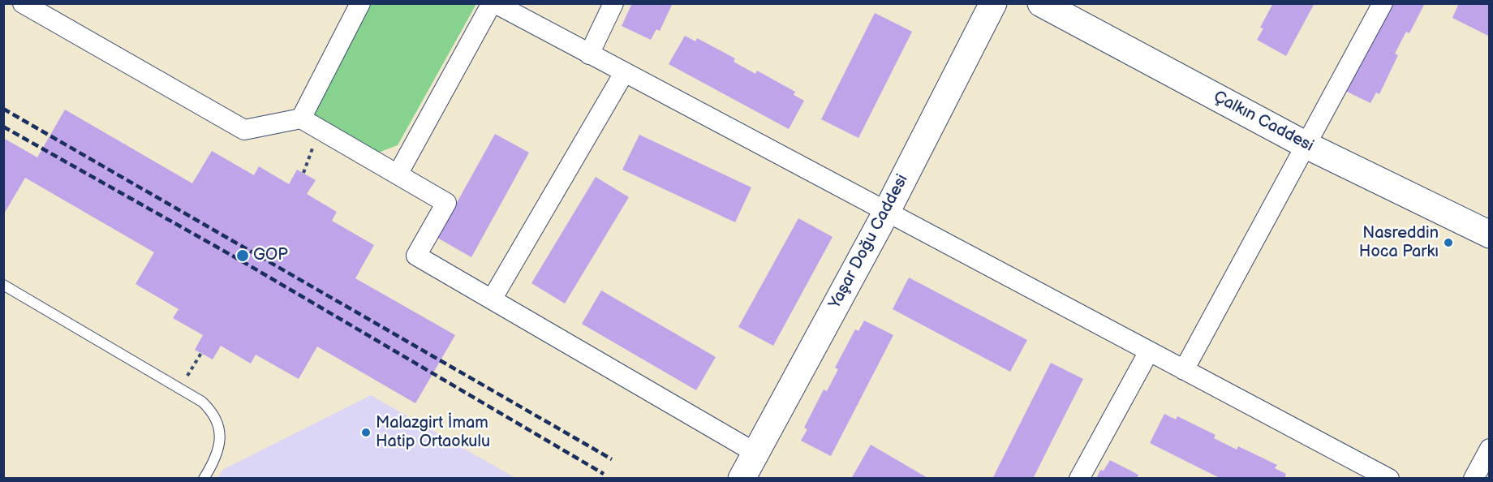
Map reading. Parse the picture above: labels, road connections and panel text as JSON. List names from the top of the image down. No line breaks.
{"streets":{"street":["Çalkın Caddesi","Yaşar Doğu Caddesi"]},"places":["Nasreddin Hoca Parkı","GOP","Malazgirt İmam Hatip Ortaokulu"]}
